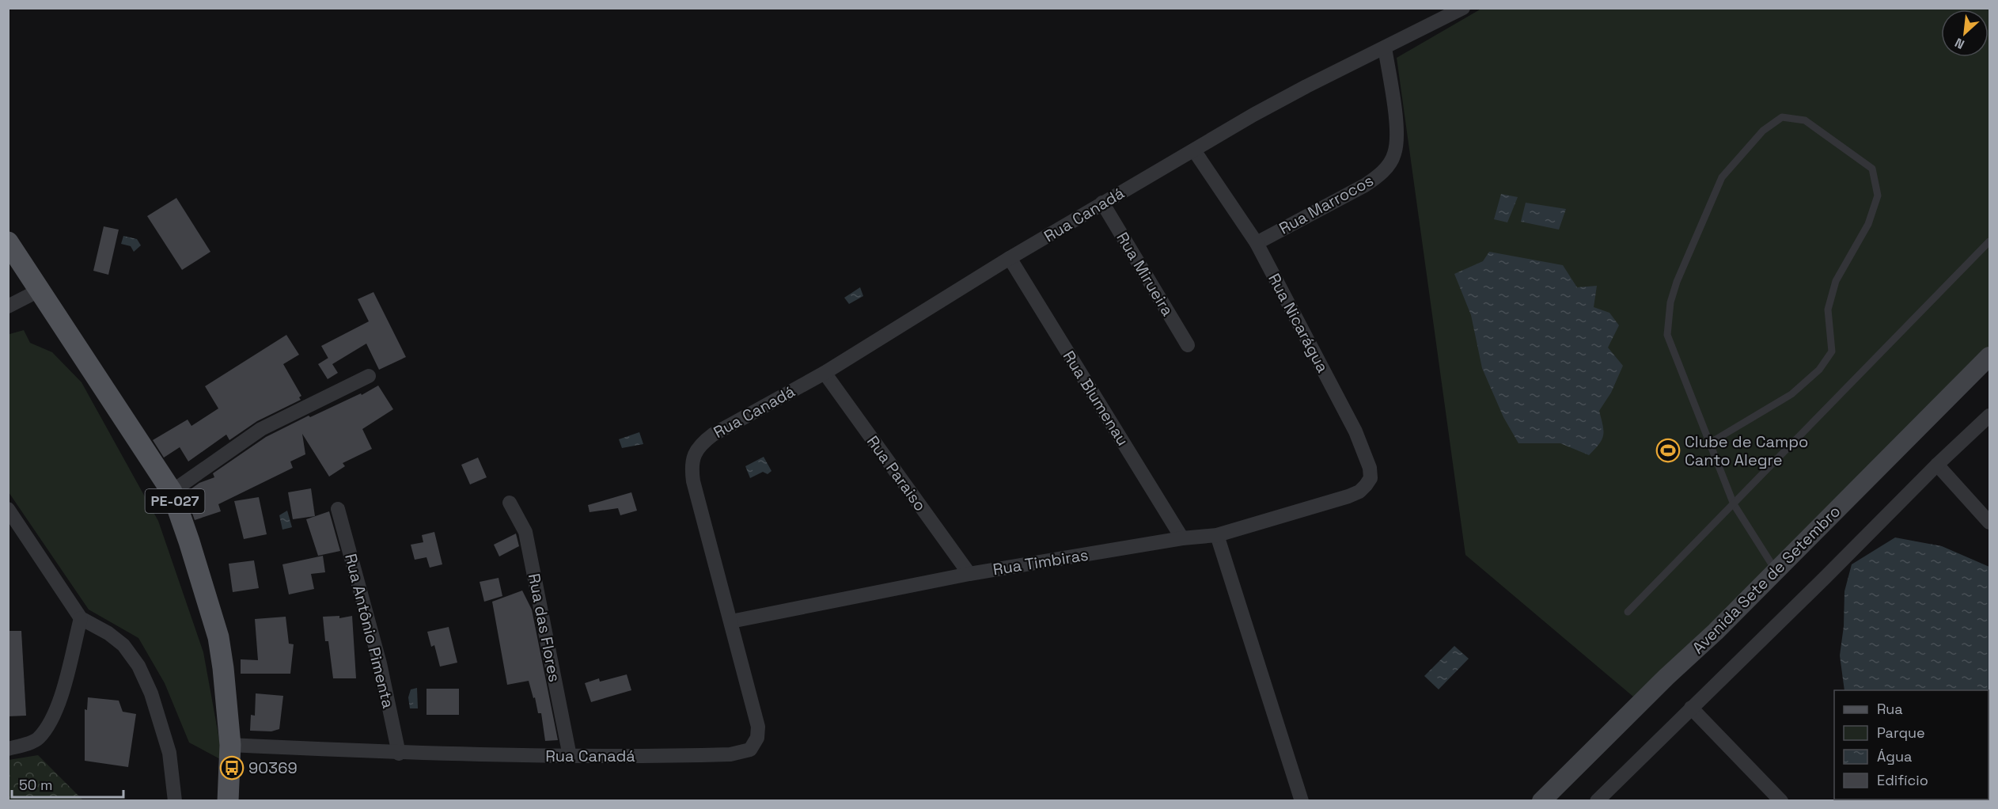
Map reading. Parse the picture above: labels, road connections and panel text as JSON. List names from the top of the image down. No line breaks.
{"streets":{"main road":["PE-027","Avenida Sete de Setembro"],"street":["Rua Marrocos","Rua Canadá","Rua Mirueira","Rua Nicarágua","Rua Blumenau","Rua Paraiso","Rua Timbiras","Rua das Flores","Rua Antônio Pimenta"]},"crossings":[["Rua Marrocos","Rua Canadá"],["Rua Marrocos","Rua Nicarágua"],["Rua Canadá","Rua Mirueira"],["Rua Canadá","Rua Nicarágua"],["Rua Canadá","Rua Blumenau"],["Rua Canadá","Rua Paraiso"],["Rua Canadá","PE-027"],["Rua Canadá","Rua Timbiras"],["Rua Canadá","Rua das Flores"],["Rua Canadá","Rua Antônio Pimenta"],["Rua Nicarágua","Rua Timbiras"],["Rua Blumenau","Rua Timbiras"],["Rua Paraiso","Rua Timbiras"]],"places":{"sports":["Clube de Campo Canto Alegre"],"bus stop":["90369"]},"legend":["Rua","Parque","Água","Edifício"],"scale_bar":"50 m","north":"bottom left"}
